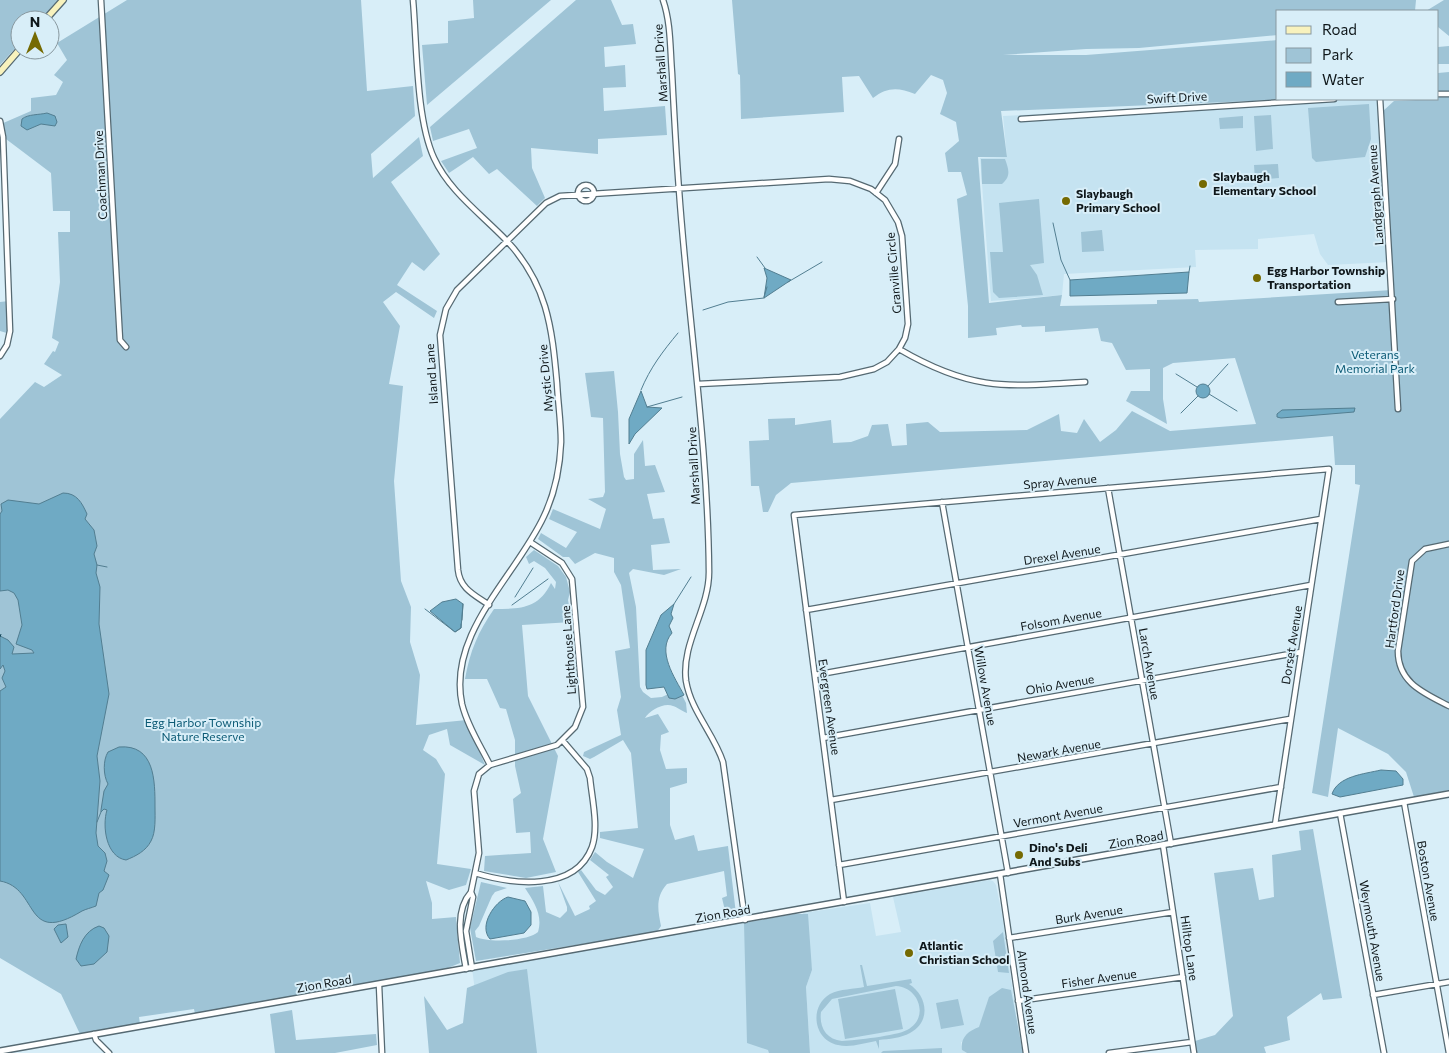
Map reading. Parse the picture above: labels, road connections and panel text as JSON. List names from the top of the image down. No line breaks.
{"streets":{"street":["Marshall Drive","Swift Drive","Coachman Drive","Landgraph Avenue","Granville Circle","Island Lane","Mystic Drive","Spray Avenue","Drexel Avenue","Hartford Drive","Folsom Avenue","Dorset Avenue","Lighthouse Lane","Larch Avenue","Ohio Avenue","Willow Avenue","Evergreen Avenue","Newark Avenue","Vermont Avenue","Zion Road","Boston Avenue","Burk Avenue","Weymouth Avenue","Hilltop Lane","Fisher Avenue","Almond Avenue"]},"crossings":[["Marshall Drive","Granville Circle"],["Marshall Drive","Island Lane"],["Marshall Drive","Zion Road"],["Granville Circle","Island Lane"],["Island Lane","Mystic Drive"],["Mystic Drive","Lighthouse Lane"],["Spray Avenue","Dorset Avenue"],["Spray Avenue","Larch Avenue"],["Spray Avenue","Willow Avenue"],["Spray Avenue","Evergreen Avenue"],["Drexel Avenue","Dorset Avenue"],["Drexel Avenue","Larch Avenue"],["Drexel Avenue","Willow Avenue"],["Drexel Avenue","Evergreen Avenue"],["Folsom Avenue","Dorset Avenue"],["Folsom Avenue","Larch Avenue"],["Folsom Avenue","Willow Avenue"],["Folsom Avenue","Evergreen Avenue"],["Dorset Avenue","Ohio Avenue"],["Dorset Avenue","Newark Avenue"],["Dorset Avenue","Vermont Avenue"],["Dorset Avenue","Zion Road"],["Larch Avenue","Ohio Avenue"],["Larch Avenue","Newark Avenue"],["Larch Avenue","Vermont Avenue"],["Larch Avenue","Zion Road"],["Ohio Avenue","Willow Avenue"],["Ohio Avenue","Evergreen Avenue"],["Willow Avenue","Newark Avenue"],["Willow Avenue","Vermont Avenue"],["Willow Avenue","Zion Road"],["Evergreen Avenue","Newark Avenue"],["Evergreen Avenue","Vermont Avenue"],["Evergreen Avenue","Zion Road"],["Zion Road","Boston Avenue"],["Zion Road","Weymouth Avenue"],["Zion Road","Hilltop Lane"],["Zion Road","Almond Avenue"],["Burk Avenue","Hilltop Lane"],["Burk Avenue","Almond Avenue"],["Hilltop Lane","Fisher Avenue"],["Fisher Avenue","Almond Avenue"]],"parks":["Veterans Memorial Park","Egg Harbor Township Nature Reserve"],"places":["Slaybaugh Elementary School","Slaybaugh Primary School","Egg Harbor Township Transportation","Dino's Deli And Subs","Atlantic Christian School"],"legend":["Road","Park","Water"],"north":"top"}
